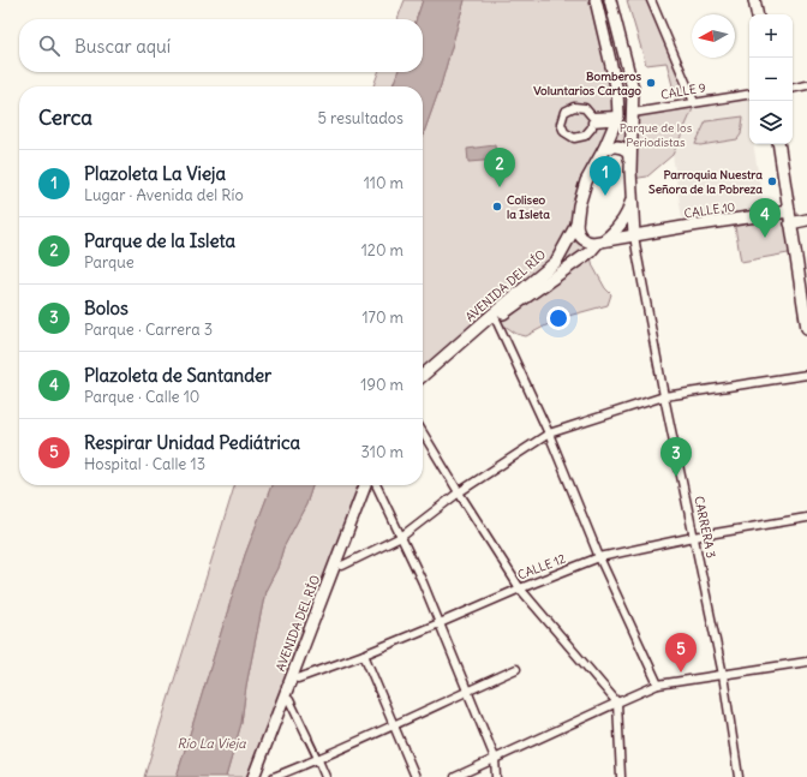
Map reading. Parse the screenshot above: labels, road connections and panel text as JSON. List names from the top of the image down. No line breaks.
{"streets":{"main road":["CALLE 9","CALLE 10","AVENIDA DEL RÍO","CARRERA 3"],"street":["CALLE 12"]},"crossings":[["CALLE 9","AVENIDA DEL RÍO"],["CALLE 10","AVENIDA DEL RÍO"],["CALLE 10","CARRERA 3"],["AVENIDA DEL RÍO","CARRERA 3"],["AVENIDA DEL RÍO","CALLE 12"],["CARRERA 3","CALLE 12"]],"water":["Río La Vieja"],"parks":["Parque de los Periodistas"],"places":["Bomberos Voluntarios Cartago","Parroquia Nuestra Señora de la Pobreza","Coliseo la Isleta"],"north":"left","page":{"map_buttons":["+","−"],"search":"Buscar aquí","heading":["Cerca","5 resultados"],"pins":["2","1","4","3","5"],"list":[{"mark":"1","name":"Plazoleta La Vieja","note":"Lugar · Avenida del Río","value":"110 m"},{"mark":"2","name":"Parque de la Isleta","note":"Parque","value":"120 m"},{"mark":"3","name":"Bolos","note":"Parque · Carrera 3","value":"170 m"},{"mark":"4","name":"Plazoleta de Santander","note":"Parque · Calle 10","value":"190 m"},{"mark":"5","name":"Respirar Unidad Pediátrica","note":"Hospital · Calle 13","value":"310 m"}]}}
